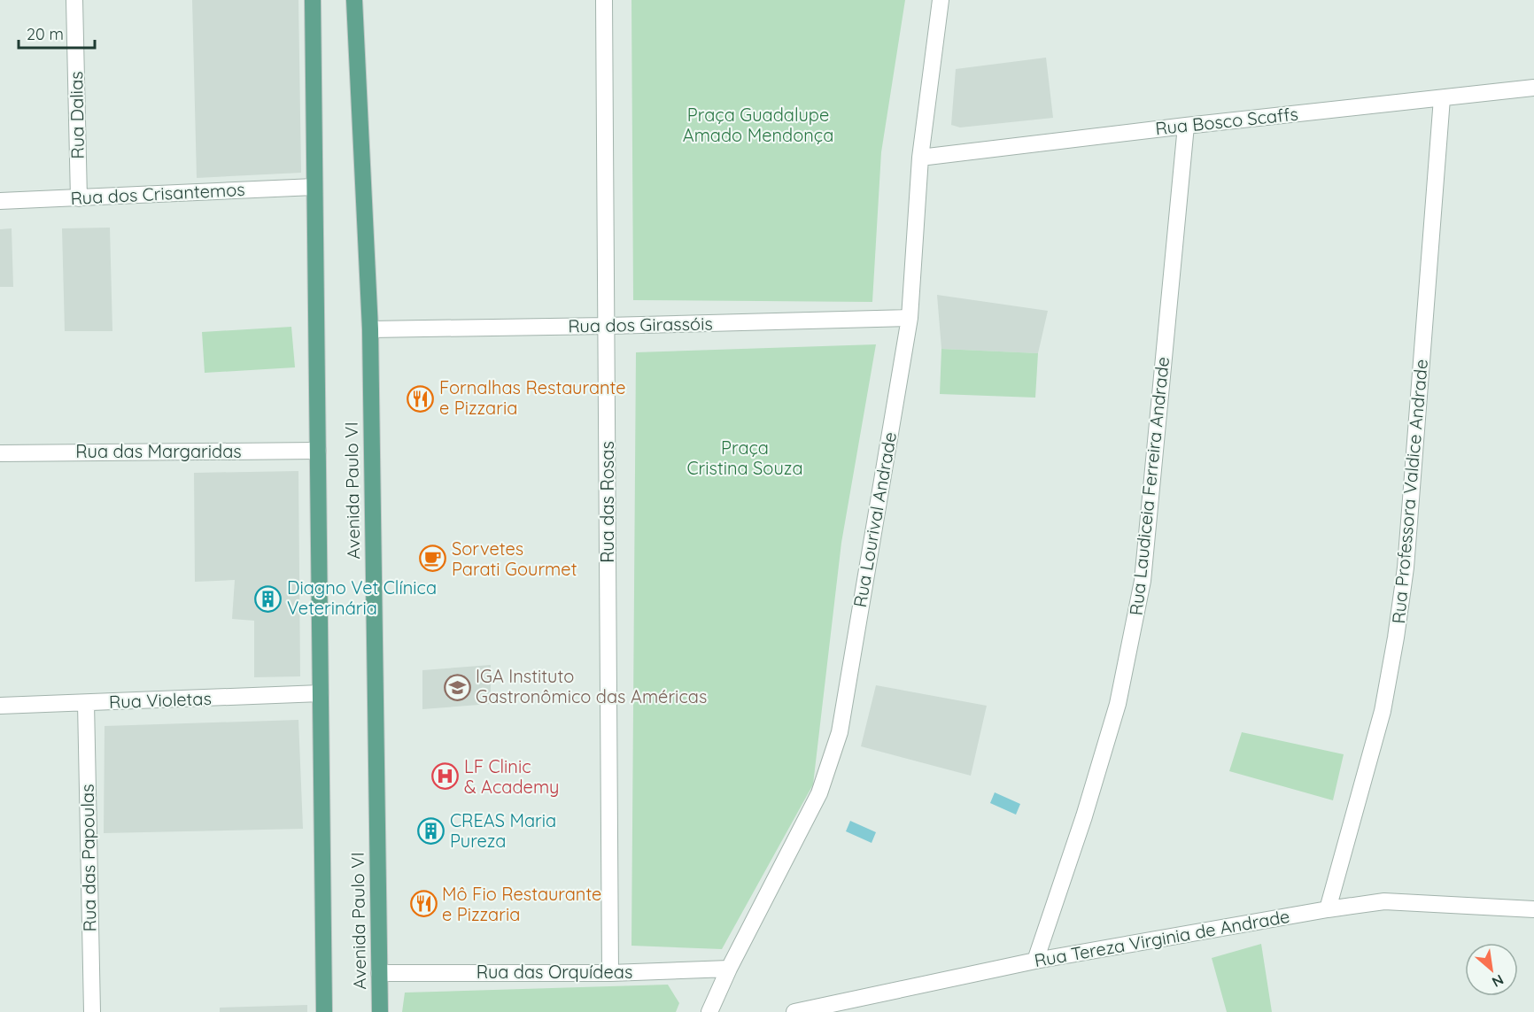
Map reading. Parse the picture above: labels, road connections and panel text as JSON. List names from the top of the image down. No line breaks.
{"streets":{"main road":["Avenida Paulo VI"],"street":["Rua Dalias","Rua Bosco Scaffs","Rua dos Crisantemos","Rua dos Girassóis","Rua das Margaridas","Rua Laudiceia Ferreira Andrade","Rua Professora Valdice Andrade","Rua das Rosas","Rua Lourival Andrade","Rua Violetas","Rua das Papoulas","Rua Tereza Virginia de Andrade","Rua das Orquídeas"]},"crossings":[["Rua Dalias","Rua dos Crisantemos"],["Rua Bosco Scaffs","Rua Laudiceia Ferreira Andrade"],["Rua Bosco Scaffs","Rua Professora Valdice Andrade"],["Rua Bosco Scaffs","Rua Lourival Andrade"],["Rua dos Crisantemos","Avenida Paulo VI"],["Rua dos Girassóis","Avenida Paulo VI"],["Rua dos Girassóis","Rua das Rosas"],["Rua dos Girassóis","Rua Lourival Andrade"],["Rua das Margaridas","Avenida Paulo VI"],["Rua Laudiceia Ferreira Andrade","Rua Tereza Virginia de Andrade"],["Avenida Paulo VI","Rua Violetas"],["Avenida Paulo VI","Rua das Orquídeas"],["Rua Professora Valdice Andrade","Rua Tereza Virginia de Andrade"],["Rua das Rosas","Rua das Orquídeas"],["Rua Lourival Andrade","Rua das Orquídeas"],["Rua Violetas","Rua das Papoulas"]],"parks":["Praça Guadalupe Amado Mendonça","Praça Cristina Souza"],"places":{"restaurant":["Fornalhas Restaurante e Pizzaria","Mô Fio Restaurante e Pizzaria"],"cafe":["Sorvetes Parati Gourmet"],"building":["Diagno Vet Clínica Veterinária","CREAS Maria Pureza"],"school or university":["IGA Instituto Gastronômico das Américas"],"hospital":["LF Clinic & Academy"]},"scale_bar":"20 m","north":"bottom right"}
